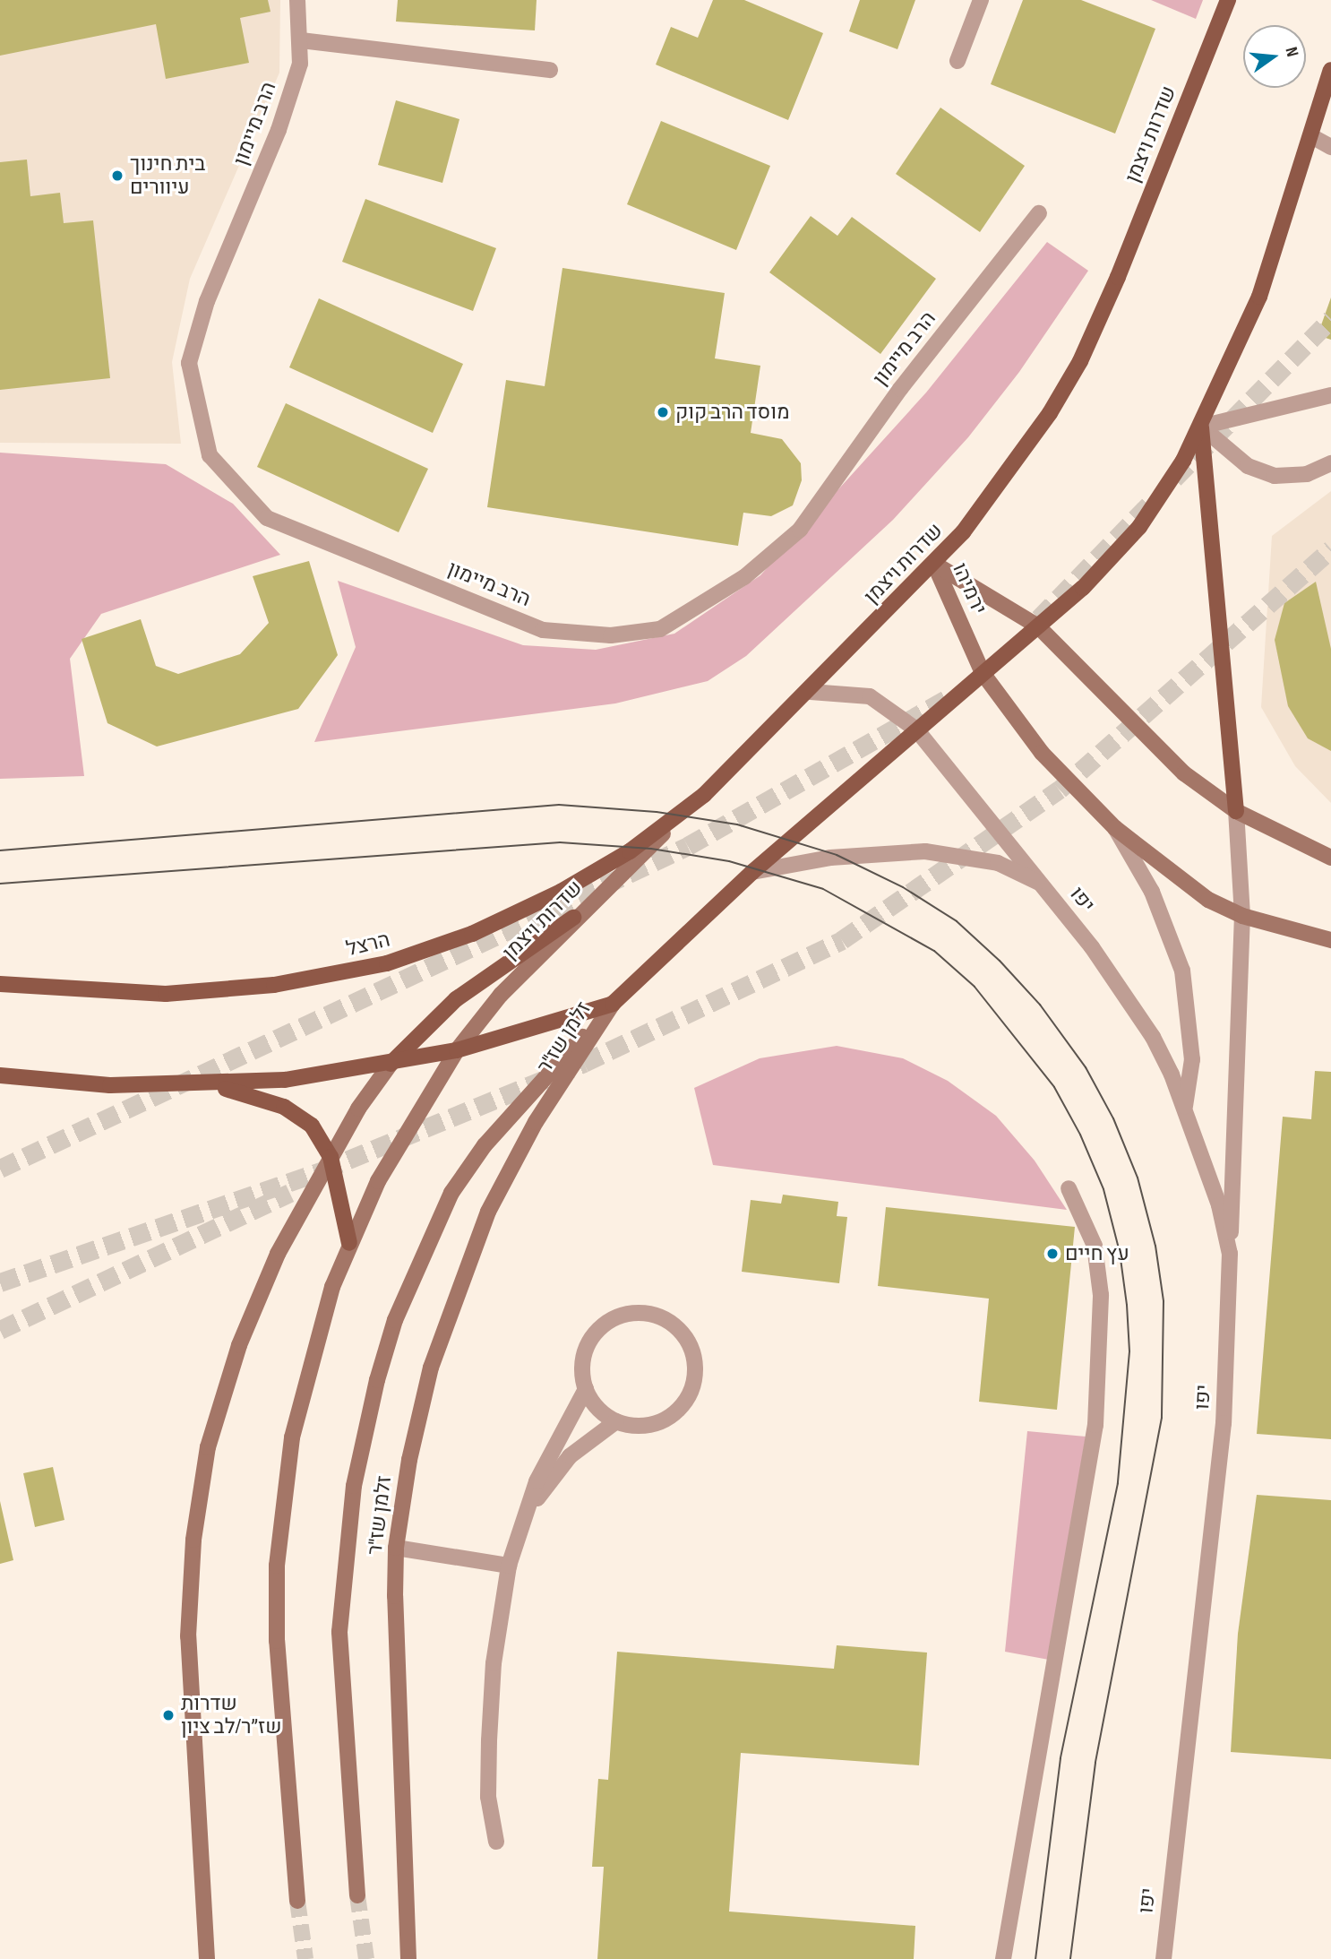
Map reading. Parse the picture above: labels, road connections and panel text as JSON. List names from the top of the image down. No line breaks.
{"streets":{"main road":["שדרות ויצמן","הרצל"],"street":["הרב מיימון","ירמיהו","יפו","זלמן שז\"ר"]},"crossings":[["שדרות ויצמן","ירמיהו"],["שדרות ויצמן","יפו"],["שדרות ויצמן","הרצל"]],"places":["בית חינוך עיוורים","מוסד הרב קוק","עץ חיים","שדרות שז״ר/לב ציון"],"north":"right"}
